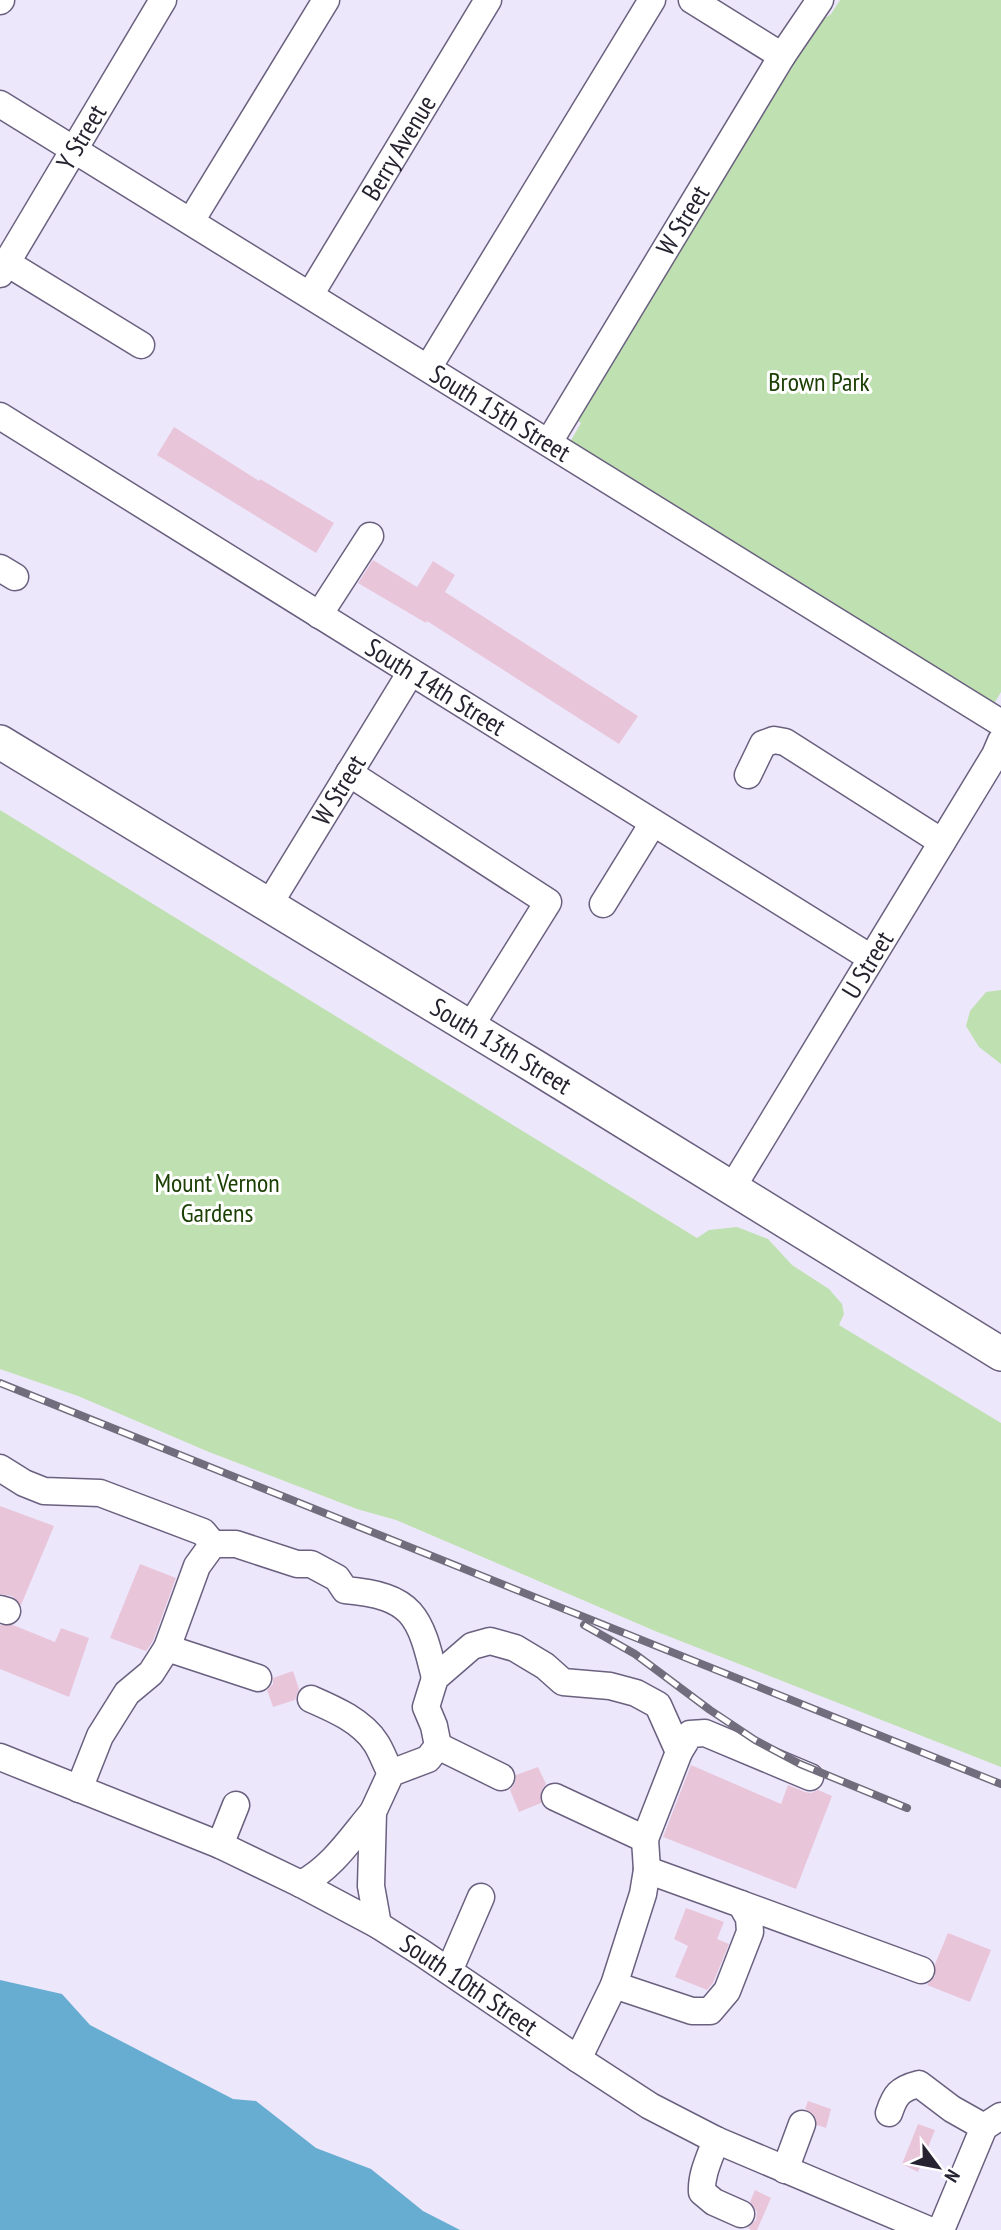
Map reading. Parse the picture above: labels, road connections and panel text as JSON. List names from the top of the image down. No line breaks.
{"streets":{"main road":["South 13th Street"],"street":["Y Street","Berry Avenue","W Street","South 15th Street","South 14th Street","U Street","South 10th Street"]},"crossings":[["Y Street","South 15th Street"],["Berry Avenue","South 15th Street"],["W Street","South 15th Street"],["W Street","South 14th Street"],["W Street","South 13th Street"],["South 14th Street","U Street"],["U Street","South 13th Street"]],"parks":["Brown Park","Mount Vernon Gardens"],"north":"bottom right"}
